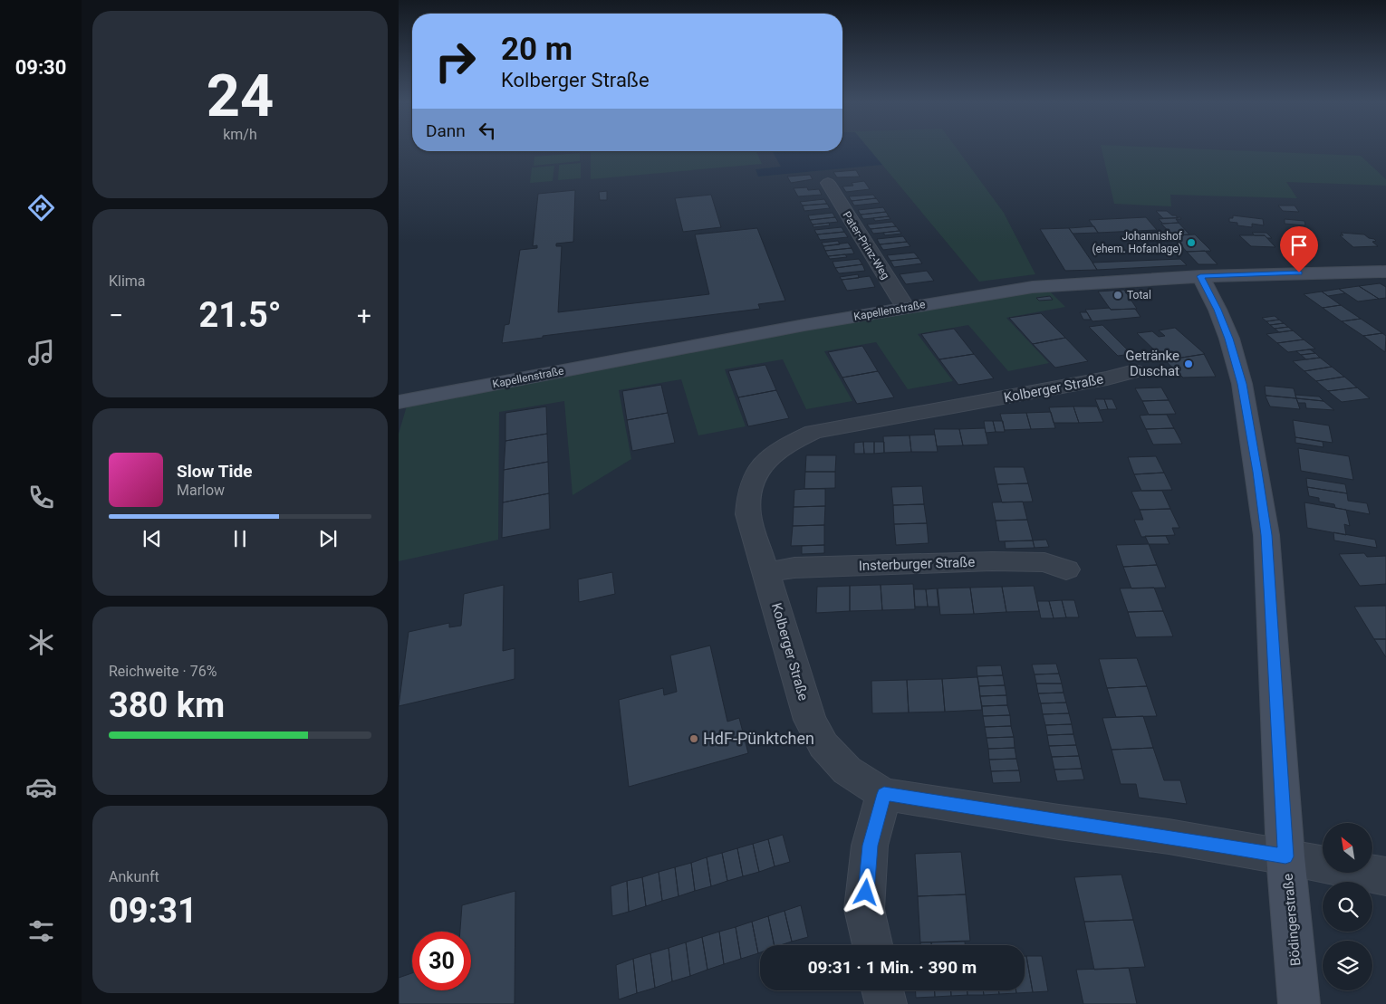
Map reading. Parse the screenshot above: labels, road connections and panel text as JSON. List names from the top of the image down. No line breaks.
{"streets":{"main road":["Kapellenstraße","Bödingerstraße"],"street":["Pater-Prinz-Weg","Kolberger Straße","Insterburger Straße"]},"crossings":[["Pater-Prinz-Weg","Kapellenstraße"],["Kapellenstraße","Bödingerstraße"],["Kolberger Straße","Insterburger Straße"],["Kolberger Straße","Bödingerstraße"]],"places":["Johannishof (ehem. Hofanlage)","Total","Getränke Duschat","HdF-Pünktchen"],"north":"top left","page":{"tabs":"09:30","tile":[["24","km/h"],"Klima",["Reichweite · 76%","380 km"],["Ankunft","09:31"]],"turn":["20 m","Kolberger Straße"],"then":"Dann","heat":["−","21.5°","+"],"song":["Slow Tide","Marlow"],"limit":"30","trip":"09:31 · 1 Min. · 390 m"}}
